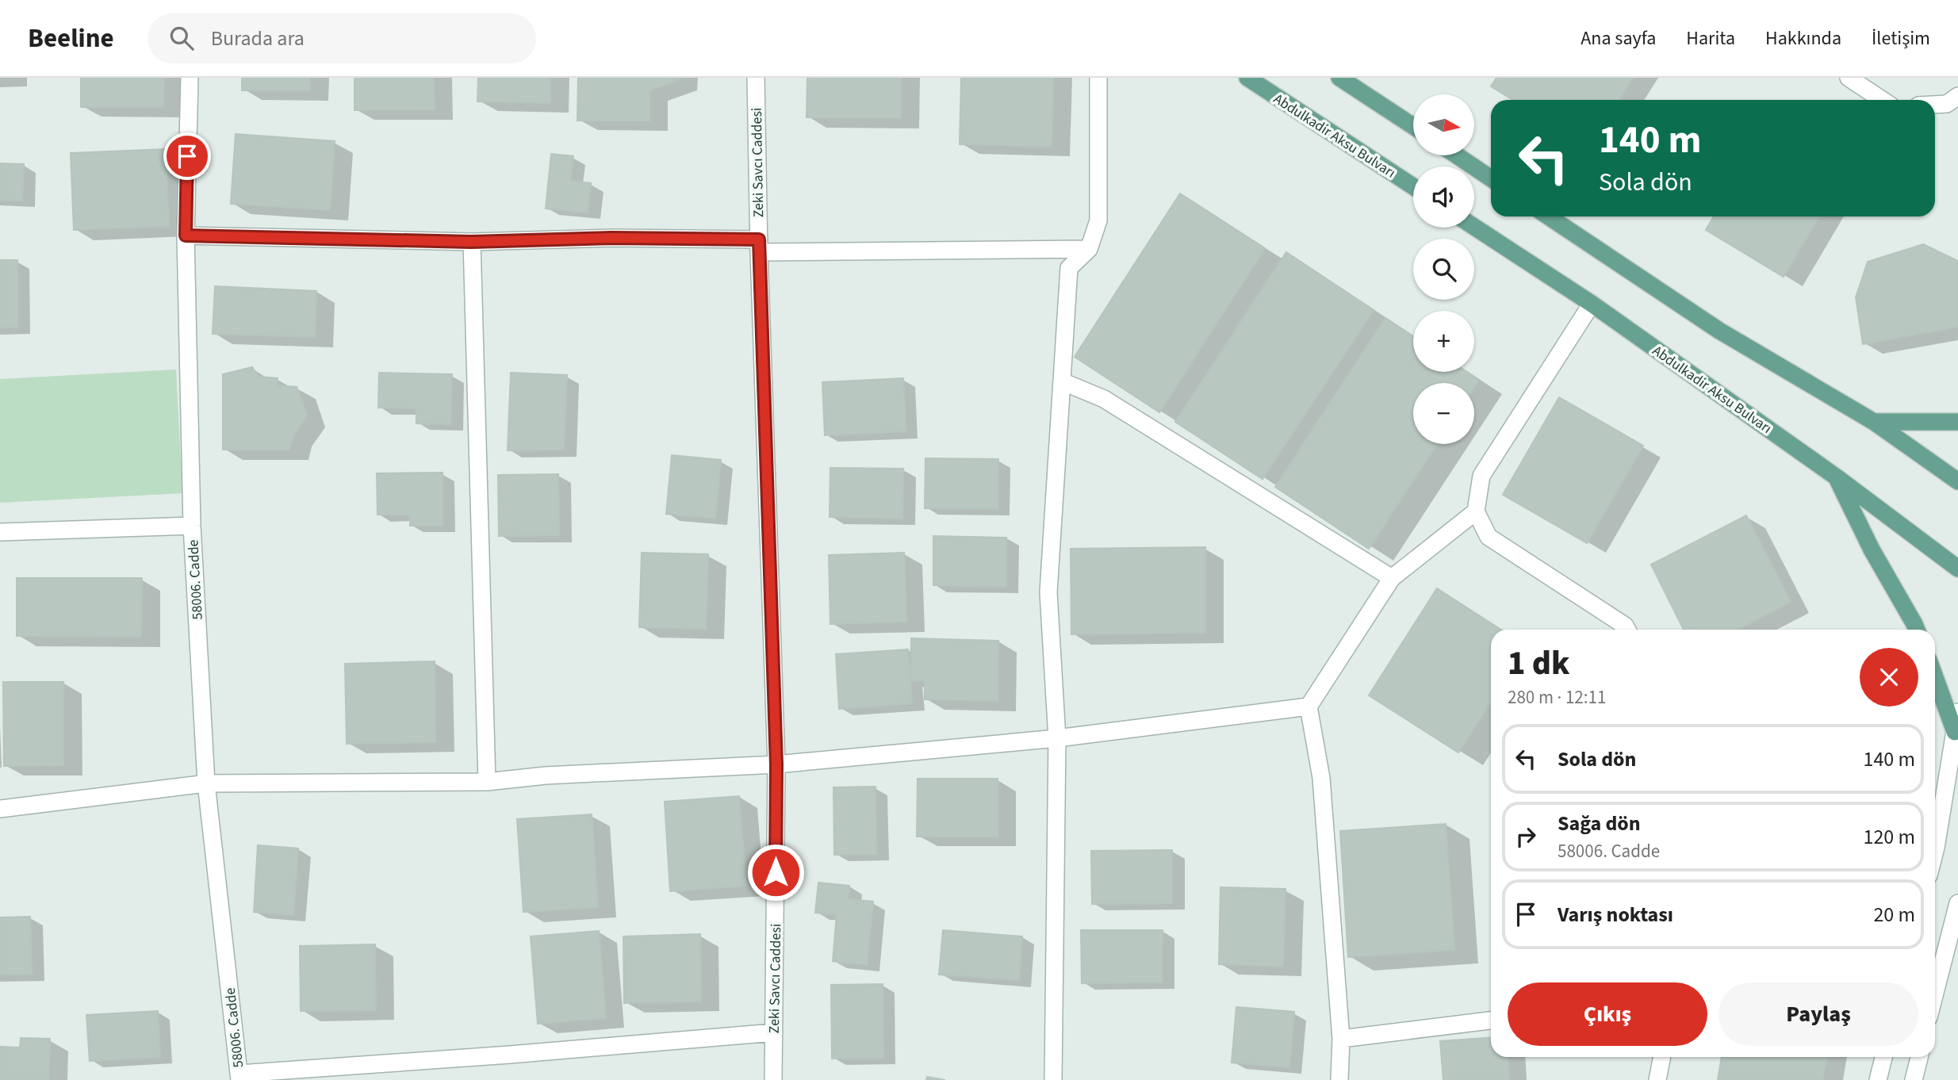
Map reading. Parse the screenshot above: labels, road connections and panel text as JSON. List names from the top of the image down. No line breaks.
{"streets":{"main road":["Abdulkadir Aksu Bulvarı"],"street":["Zeki Savcı Caddesi","58006. Cadde"]},"north":"right","page":{"header":"Beeline","search":"Burada ara","nav":["Ana sayfa","Harita","Hakkında","İletişim"],"map_buttons":["+","−"],"turn":["140 m","Sola dön"],"heading":["1 dk","280 m · 12:11"],"list":[{"name":"Sola dön","value":"140 m"},{"name":"Sağa dön","note":"58006. Cadde","value":"120 m"},{"name":"Varış noktası","value":"20 m"}],"buttons":["Çıkış","Paylaş"]}}
